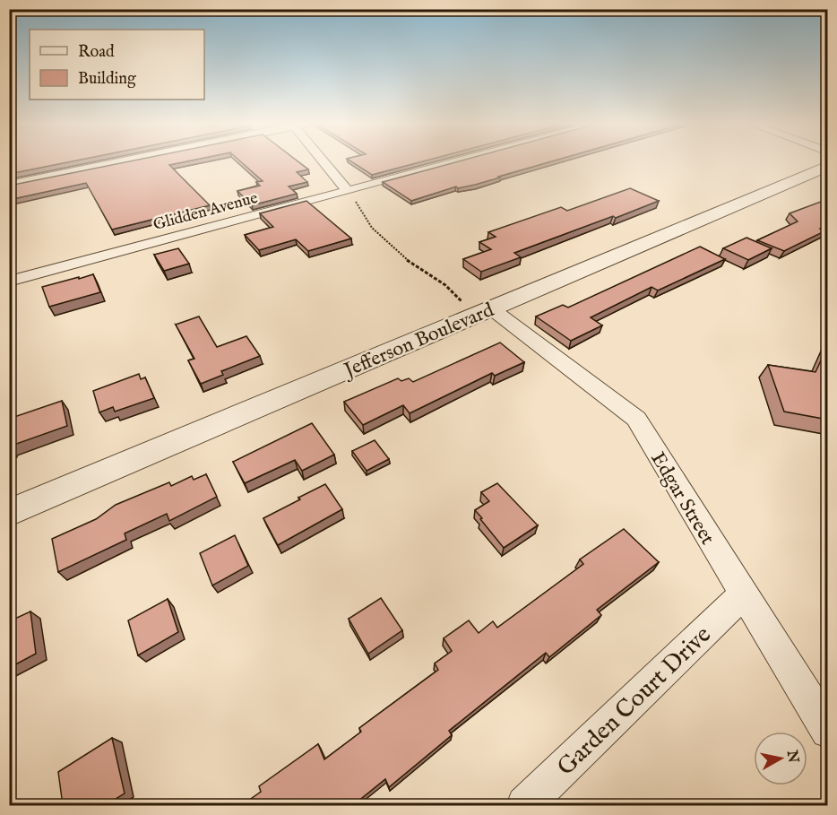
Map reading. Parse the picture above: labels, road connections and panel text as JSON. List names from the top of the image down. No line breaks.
{"streets":{"street":["Glidden Avenue","Jefferson Boulevard","Edgar Street","Garden Court Drive"]},"crossings":[["Jefferson Boulevard","Edgar Street"],["Edgar Street","Garden Court Drive"]],"legend":["Road","Building"],"north":"right"}
